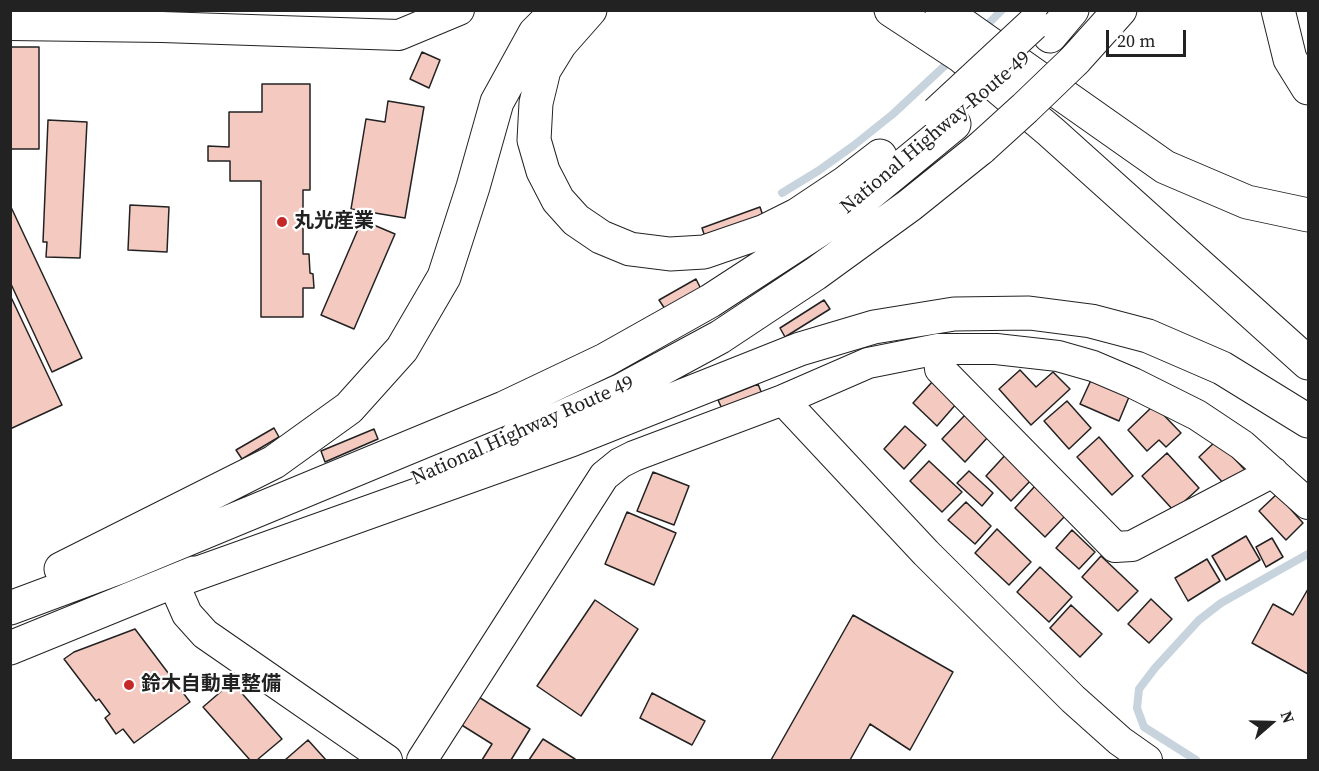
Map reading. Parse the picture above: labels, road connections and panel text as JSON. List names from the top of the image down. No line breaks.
{"streets":{"highway":["National Highway Route 49"]},"places":["丸光産業","鈴木自動車整備"],"scale_bar":"20 m","north":"right"}
